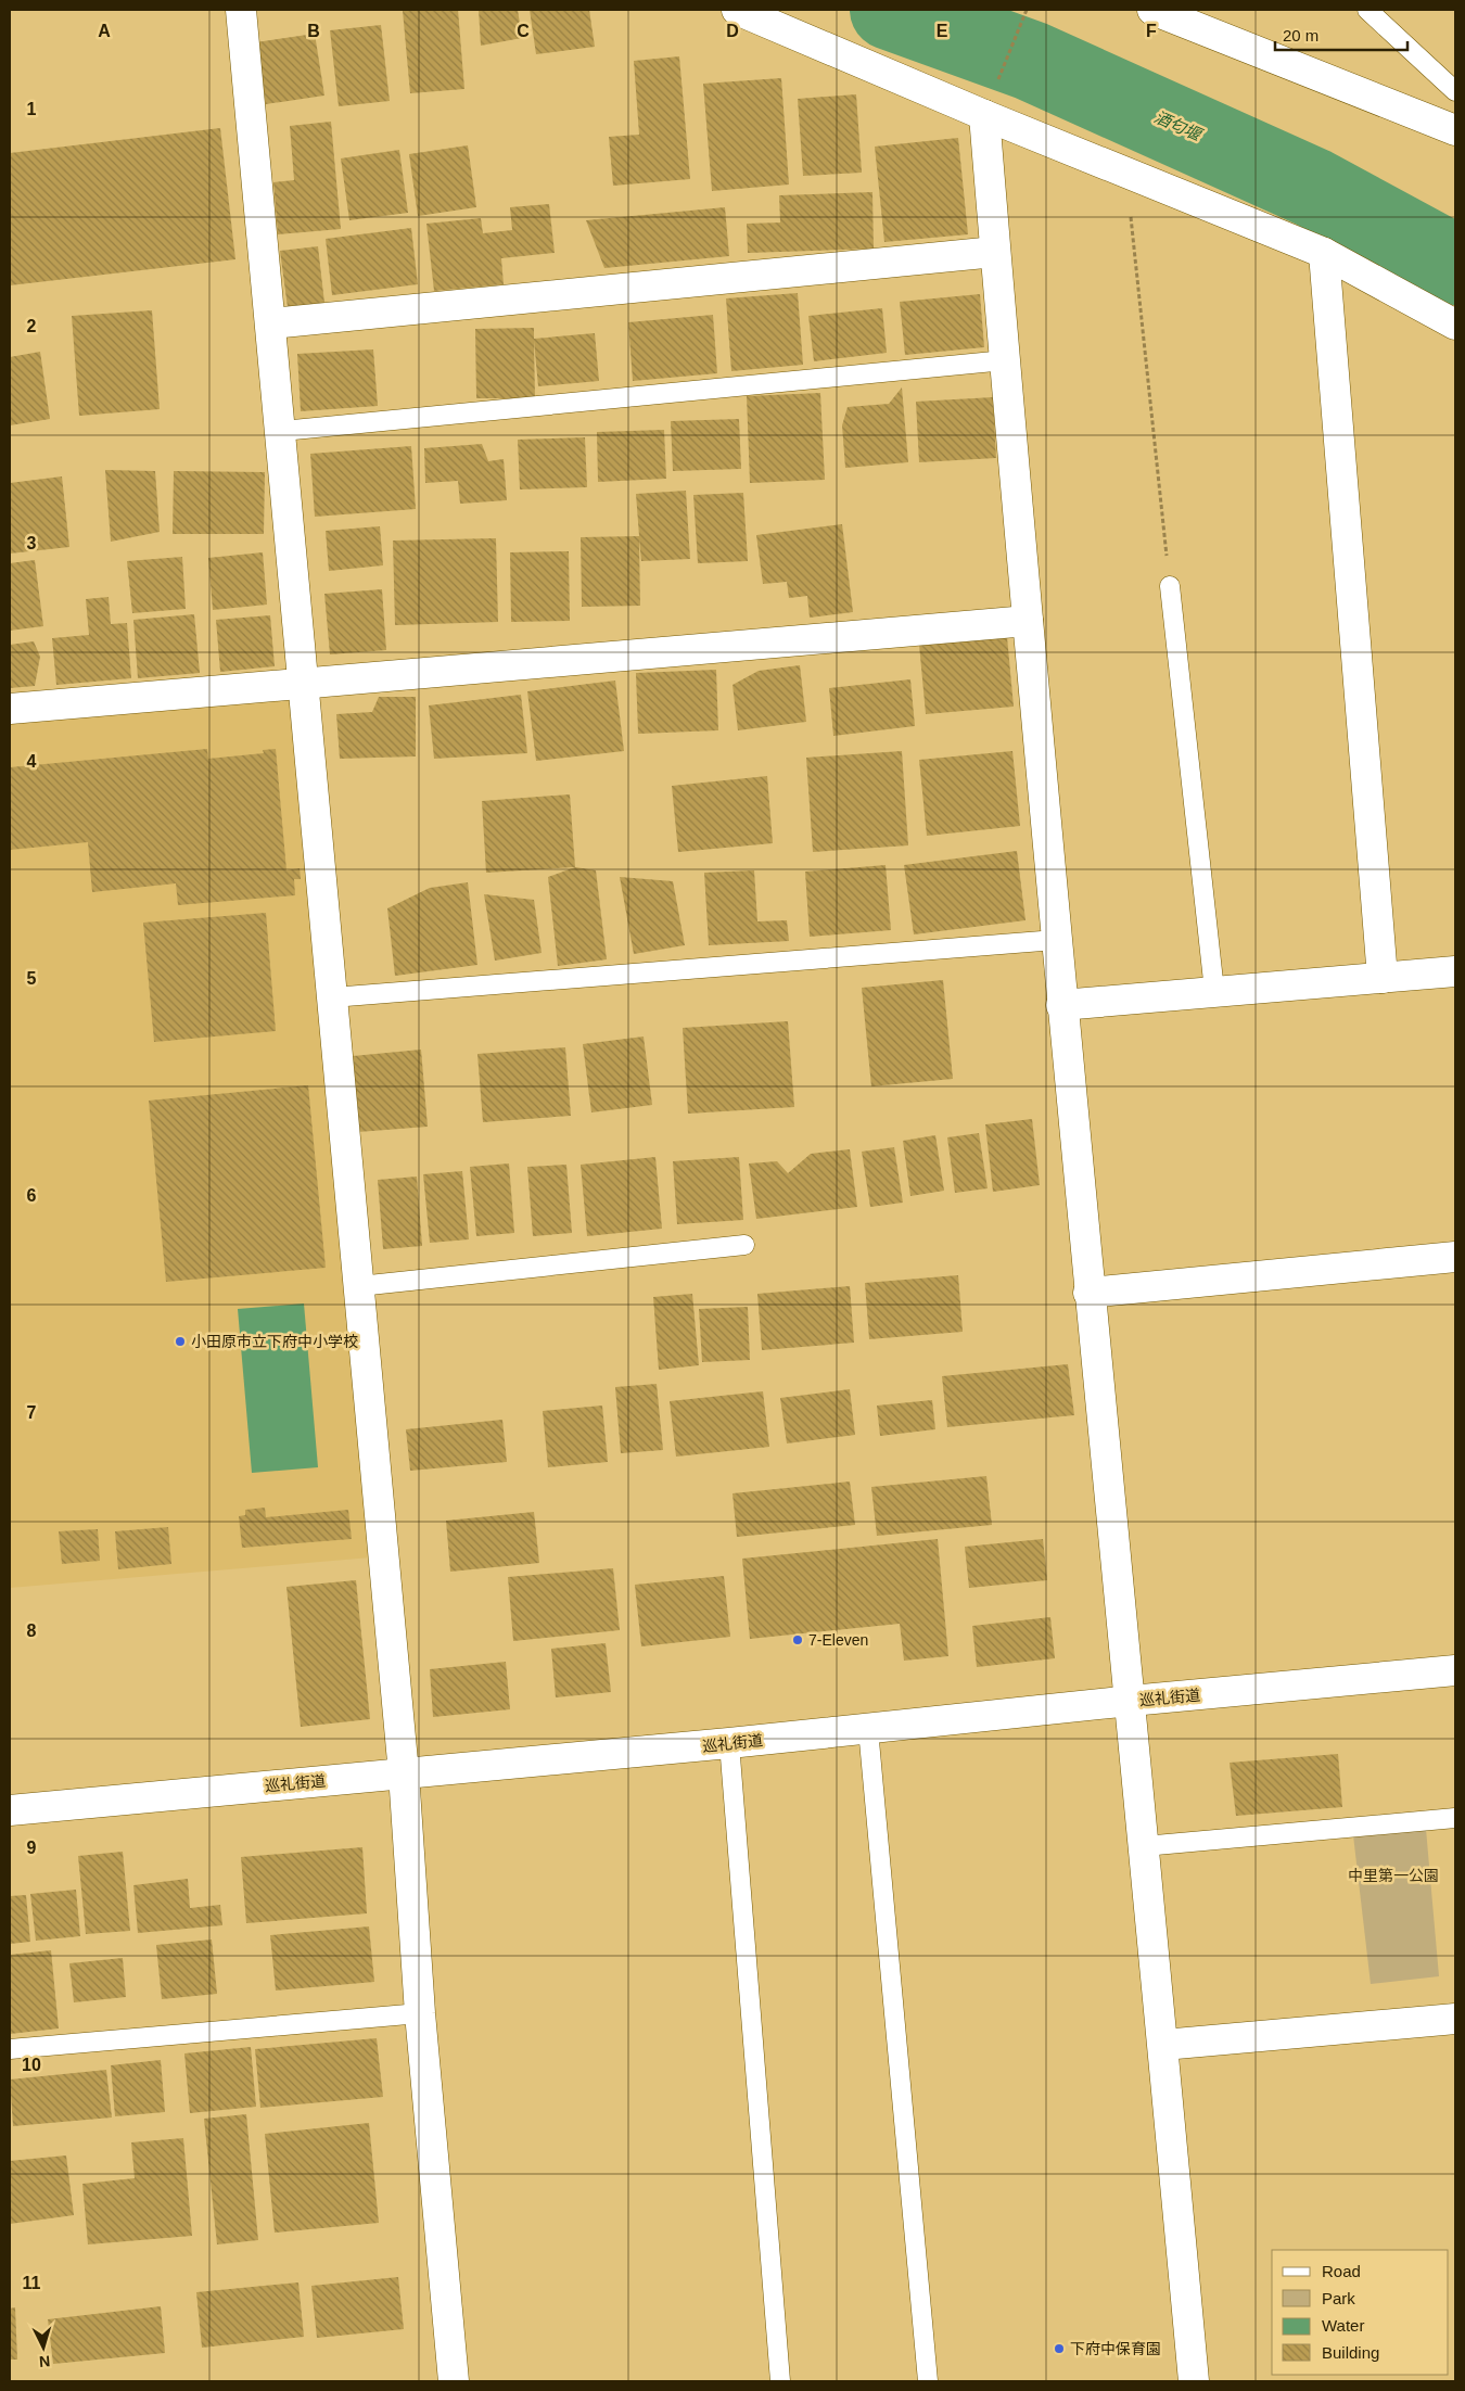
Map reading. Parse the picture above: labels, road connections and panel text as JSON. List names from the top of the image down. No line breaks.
{"streets":{"street":["巡礼街道"]},"water":["酒匂堰"],"parks":["中里第一公園"],"places":["小田原市立下府中小学校","7-Eleven","下府中保育園"],"legend":["Road","Park","Water","Building"],"scale_bar":"20 m","north":"bottom","grid":{"columns":["A","B","C","D","E","F"],"rows":["1","2","3","4","5","6","7","8","9","10","11"]}}
